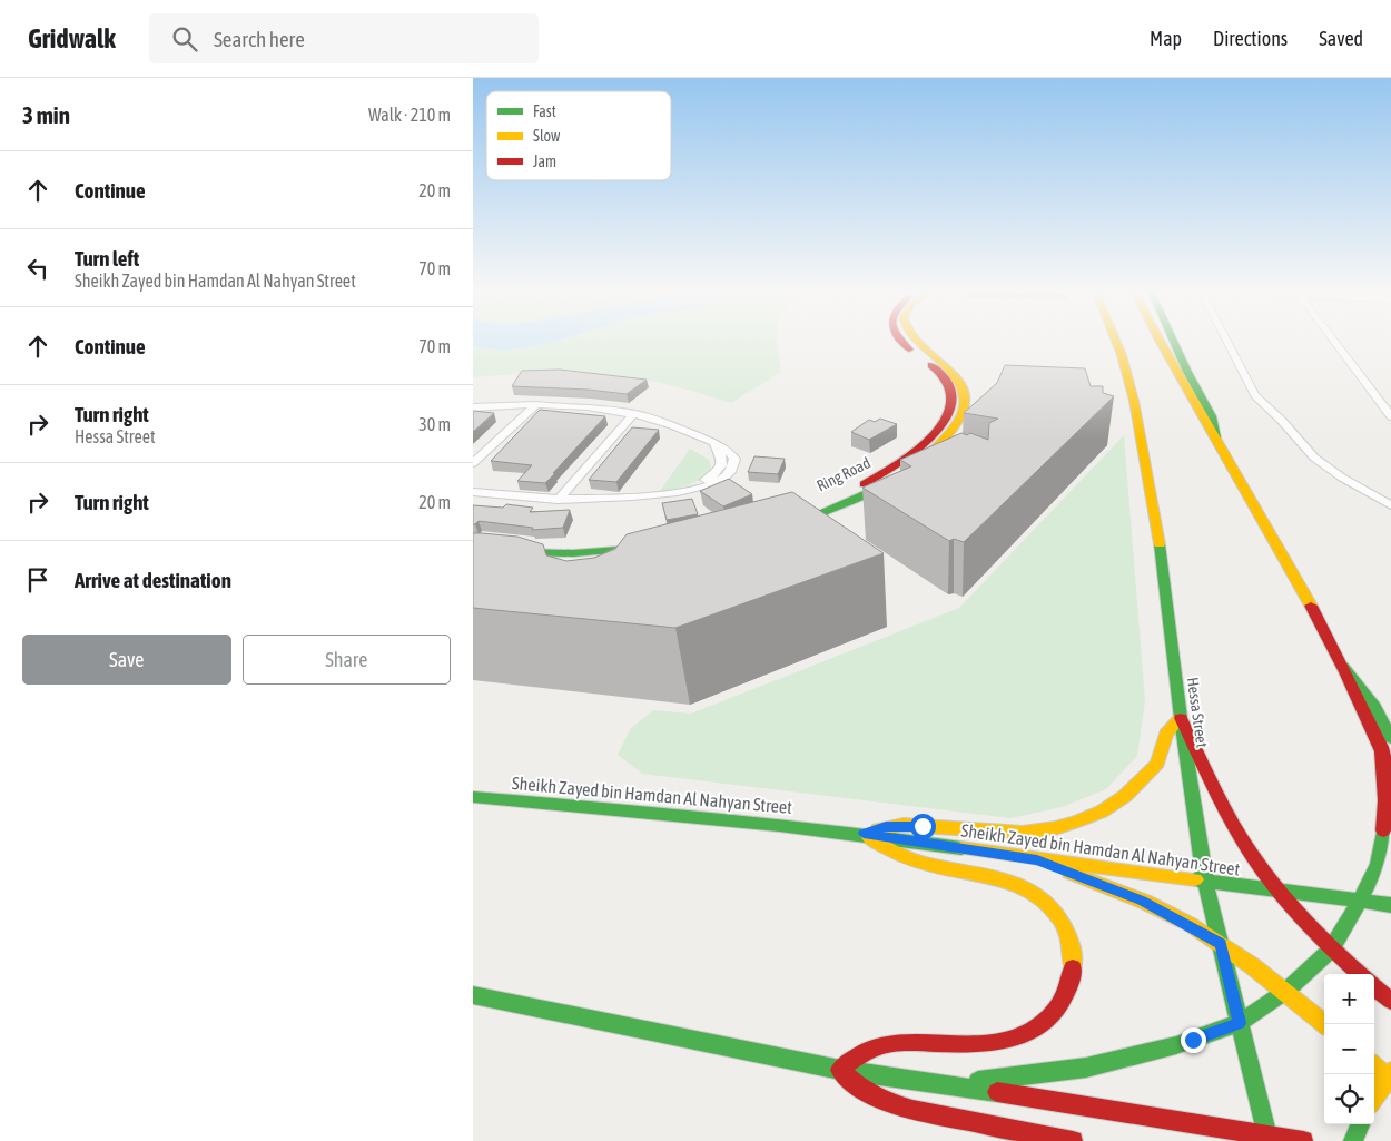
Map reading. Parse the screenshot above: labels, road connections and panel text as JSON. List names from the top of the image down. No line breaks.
{"streets":{"main road":["Ring Road","Hessa Street","Sheikh Zayed bin Hamdan Al Nahyan Street"]},"crossings":[["Hessa Street","Sheikh Zayed bin Hamdan Al Nahyan Street"]],"legend":["Fast","Slow","Jam"],"page":{"header":"Gridwalk","search":"Search here","nav":["Map","Directions","Saved"],"heading":["3 min","Walk · 210 m"],"list":[["Continue","20 m"],["Turn left","Sheikh Zayed bin Hamdan Al Nahyan Street","70 m"],["Continue","70 m"],["Turn right","Hessa Street","30 m"],["Turn right","20 m"],"Arrive at destination"],"buttons":["Save","Share"],"map_buttons":["+","−"]}}
